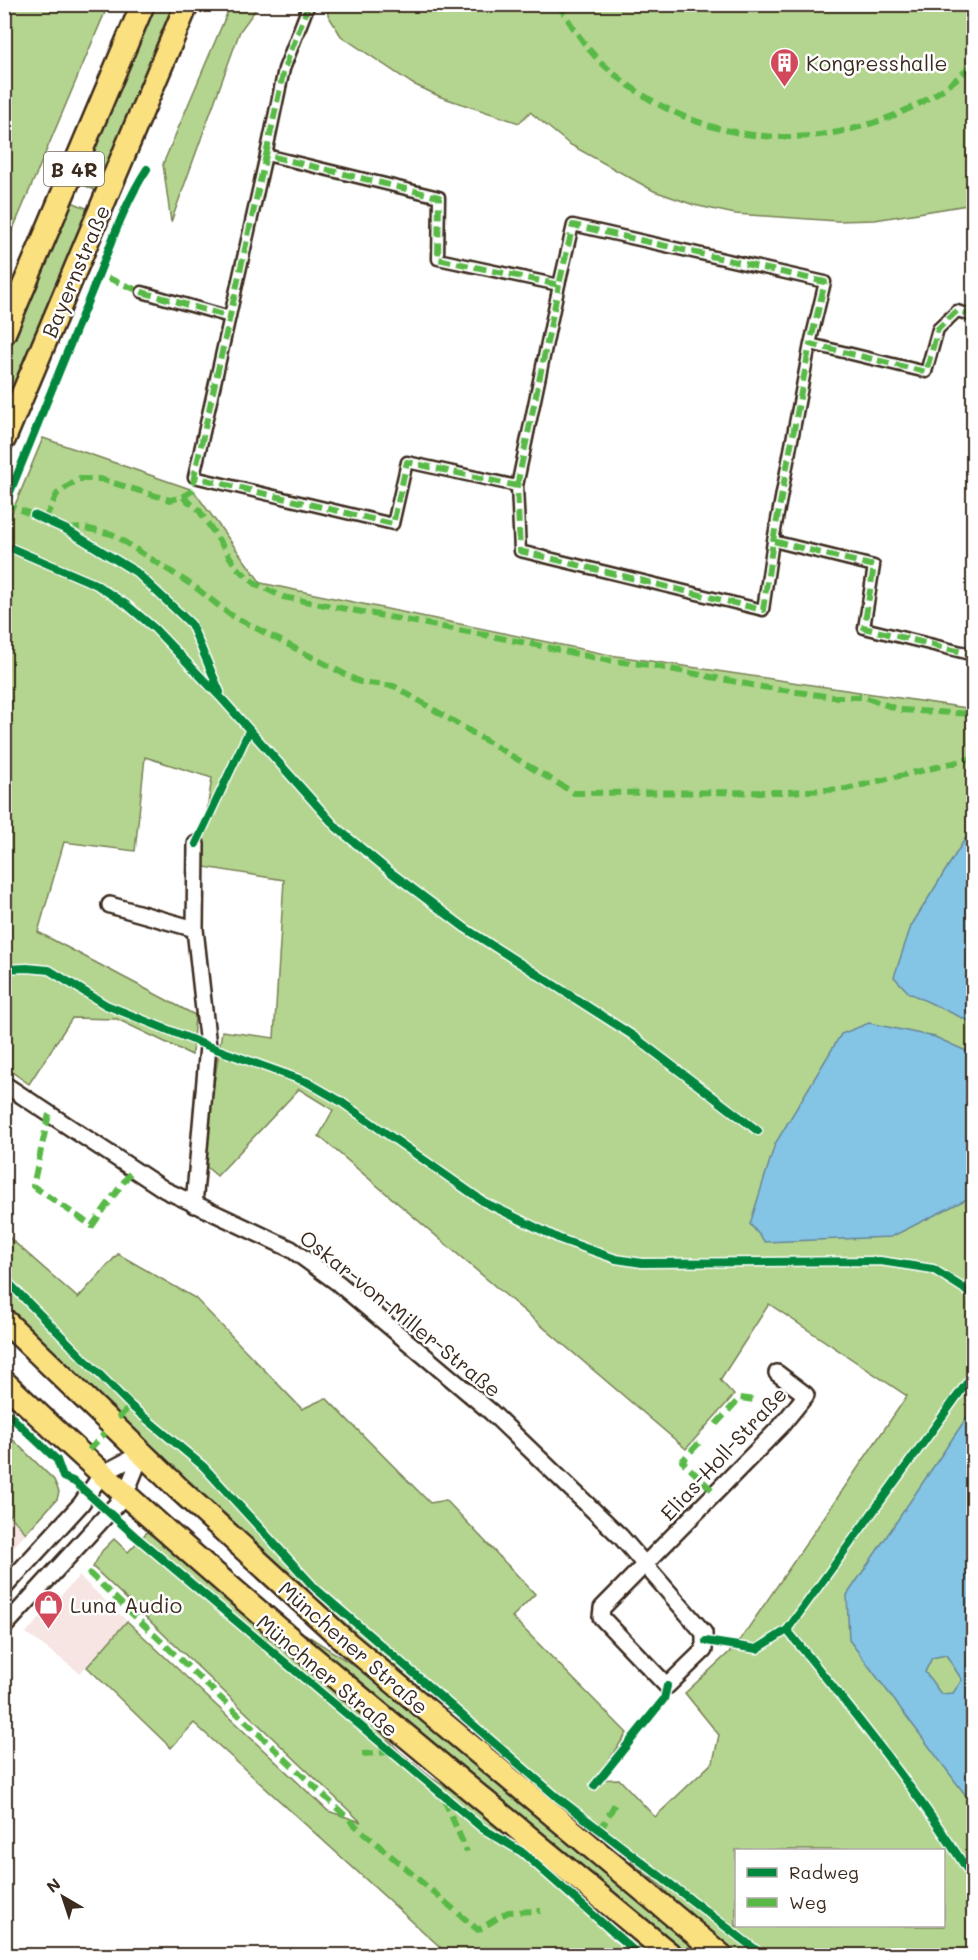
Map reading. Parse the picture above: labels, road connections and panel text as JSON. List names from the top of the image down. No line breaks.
{"streets":{"main road":["B 4R","Bayernstraße","Münchener Straße"],"street":["Oskar-von-Miller-Straße","Elias-Holl-Straße"],"cycle path":["Münchner Straße"]},"crossings":[["Oskar-von-Miller-Straße","Elias-Holl-Straße"]],"places":{"building":["Kongresshalle"],"shop":["Luna Audio"]},"legend":["Radweg","Weg"],"north":"top left"}
